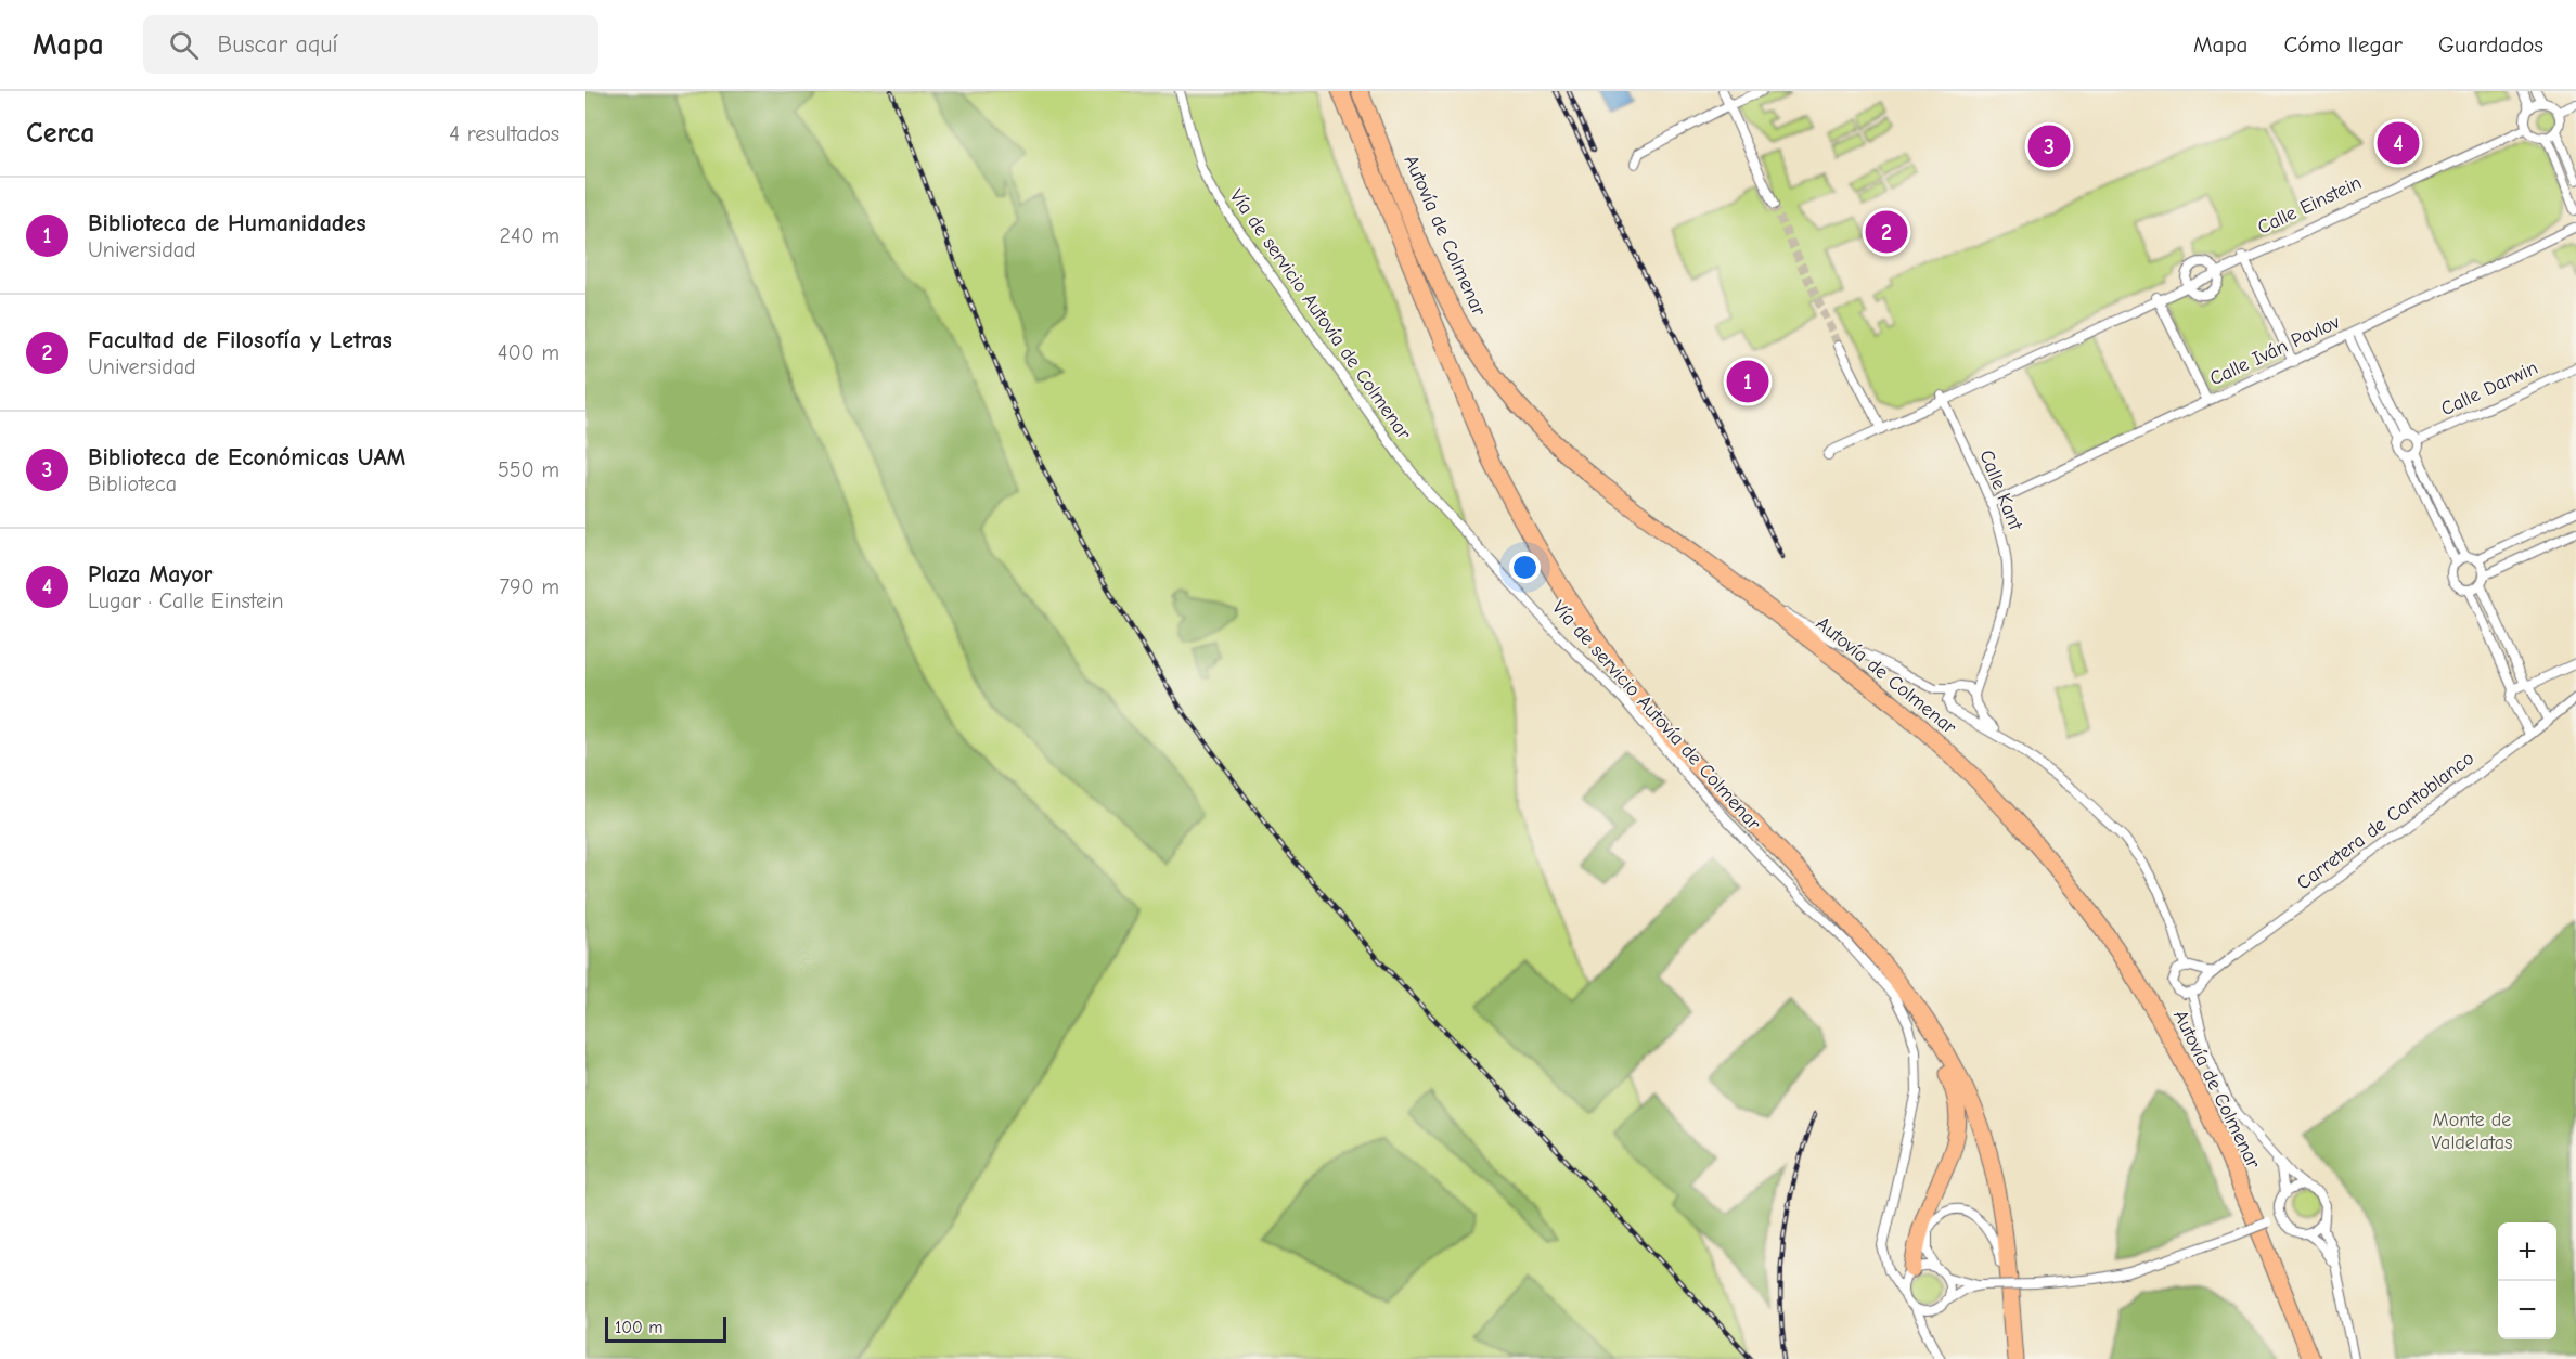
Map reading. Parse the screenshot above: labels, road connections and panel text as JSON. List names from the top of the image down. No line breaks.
{"streets":{"highway":["Autovía de Colmenar"],"street":["Calle Einstein","Vía de servicio Autovía de Colmenar","Calle Iván Pavlov","Calle Darwin","Calle Kant","Carretera de Cantoblanco"]},"crossings":[["Calle Einstein","Calle Kant"],["Calle Iván Pavlov","Calle Kant"]],"parks":["Monte de Valdelatas"],"scale_bar":"100 m","page":{"header":"Mapa","search":"Buscar aquí","nav":["Mapa","Cómo llegar","Guardados"],"heading":["Cerca","4 resultados"],"pins":["4","3","2","1"],"list":[{"mark":"1","name":"Biblioteca de Humanidades","note":"Universidad","value":"240 m"},{"mark":"2","name":"Facultad de Filosofía y Letras","note":"Universidad","value":"400 m"},{"mark":"3","name":"Biblioteca de Económicas UAM","note":"Biblioteca","value":"550 m"},{"mark":"4","name":"Plaza Mayor","note":"Lugar · Calle Einstein","value":"790 m"}],"map_buttons":["+","−"],"scale":"100 m"}}
